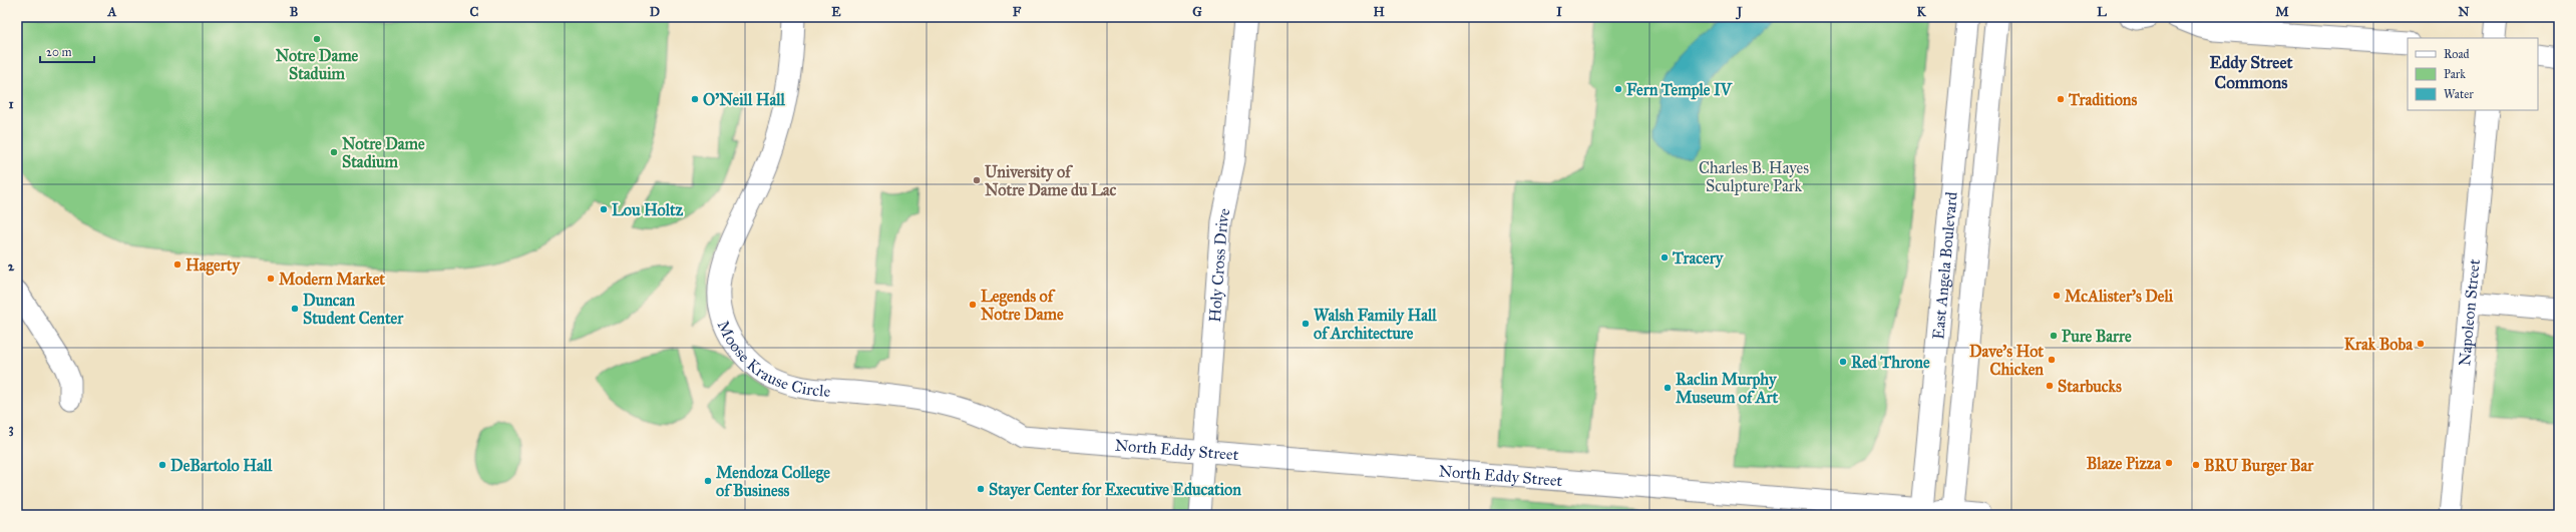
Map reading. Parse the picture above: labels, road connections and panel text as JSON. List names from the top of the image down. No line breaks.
{"streets":{"main road":["East Angela Boulevard","North Eddy Street"],"street":["Holy Cross Drive","Napoleon Street","Moose Krause Circle"]},"crossings":[["Holy Cross Drive","North Eddy Street"],["East Angela Boulevard","North Eddy Street"],["Moose Krause Circle","North Eddy Street"]],"districts":["Eddy Street Commons"],"parks":["Charles B. Hayes Sculpture Park"],"places":["Notre Dame Staduim","Fern Temple IV","O'Neill Hall","Traditions","Notre Dame Stadium","University of Notre Dame du Lac","Lou Holtz","Tracery","Hagerty","Modern Market","McAlister's Deli","Legends of Notre Dame","Duncan Student Center","Walsh Family Hall of Architecture","Pure Barre","Krak Boba","Dave's Hot Chicken","Red Throne","Starbucks","Raclin Murphy Museum of Art","Blaze Pizza","DeBartolo Hall","BRU Burger Bar","Mendoza College of Business","Stayer Center for Executive Education"],"legend":["Road","Park","Water"],"scale_bar":"20 m","grid":{"columns":["A","B","C","D","E","F","G","H","I","J","K","L","M","N"],"rows":["1","2","3"]}}
